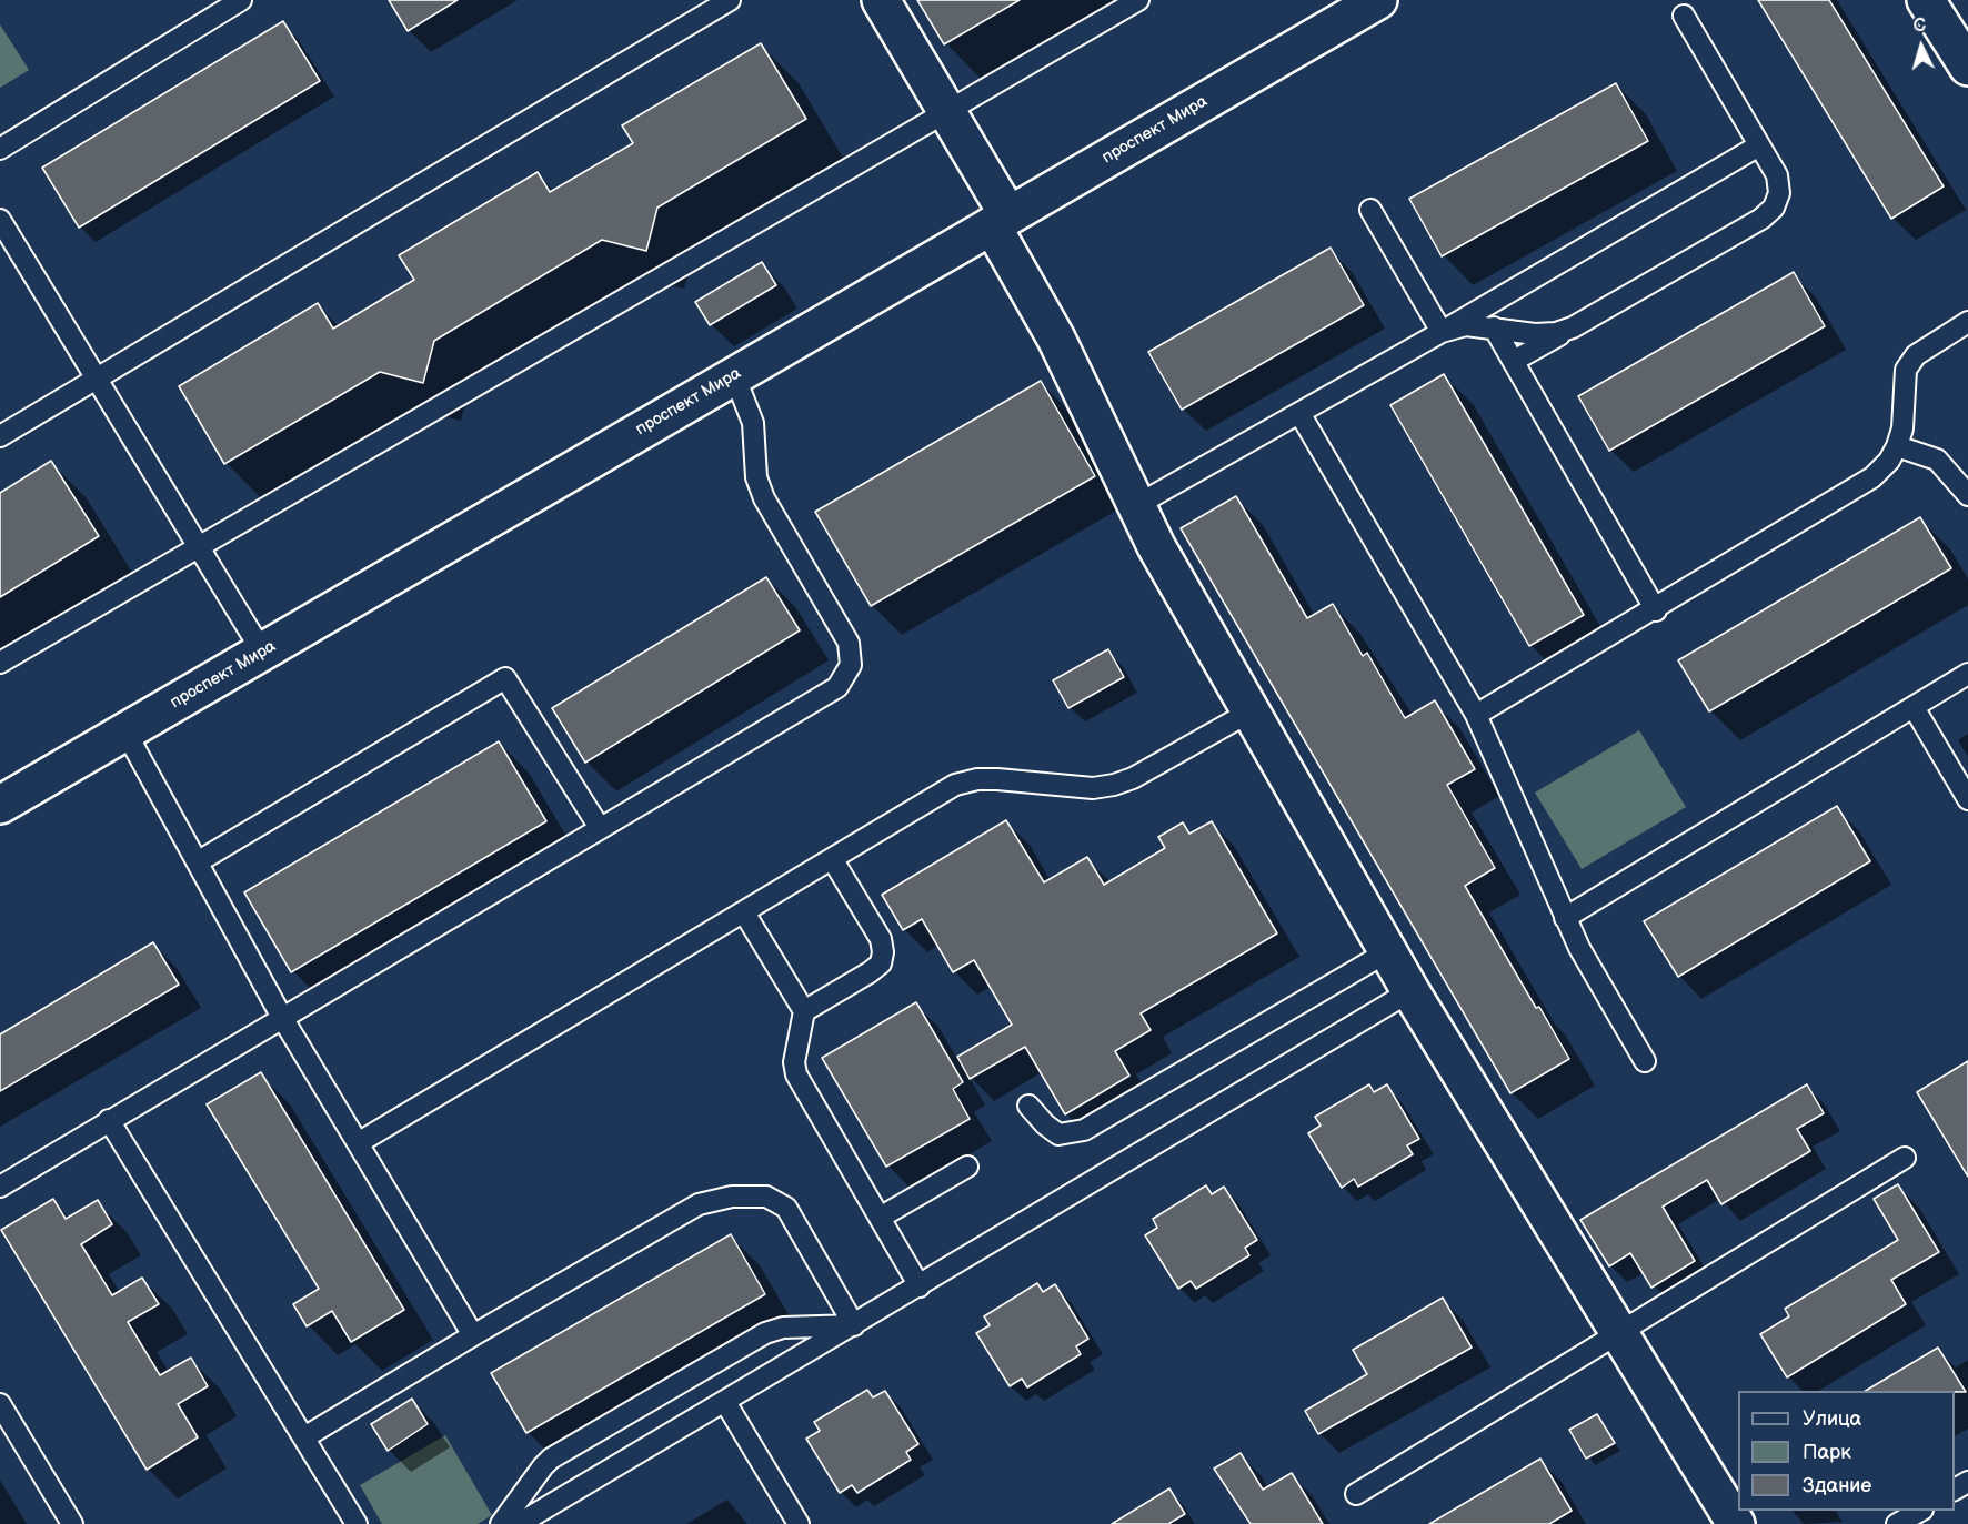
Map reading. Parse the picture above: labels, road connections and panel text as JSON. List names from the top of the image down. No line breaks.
{"streets":{"street":["проспект Мира"]},"legend":["Улица","Парк","Здание"],"north":"top"}
